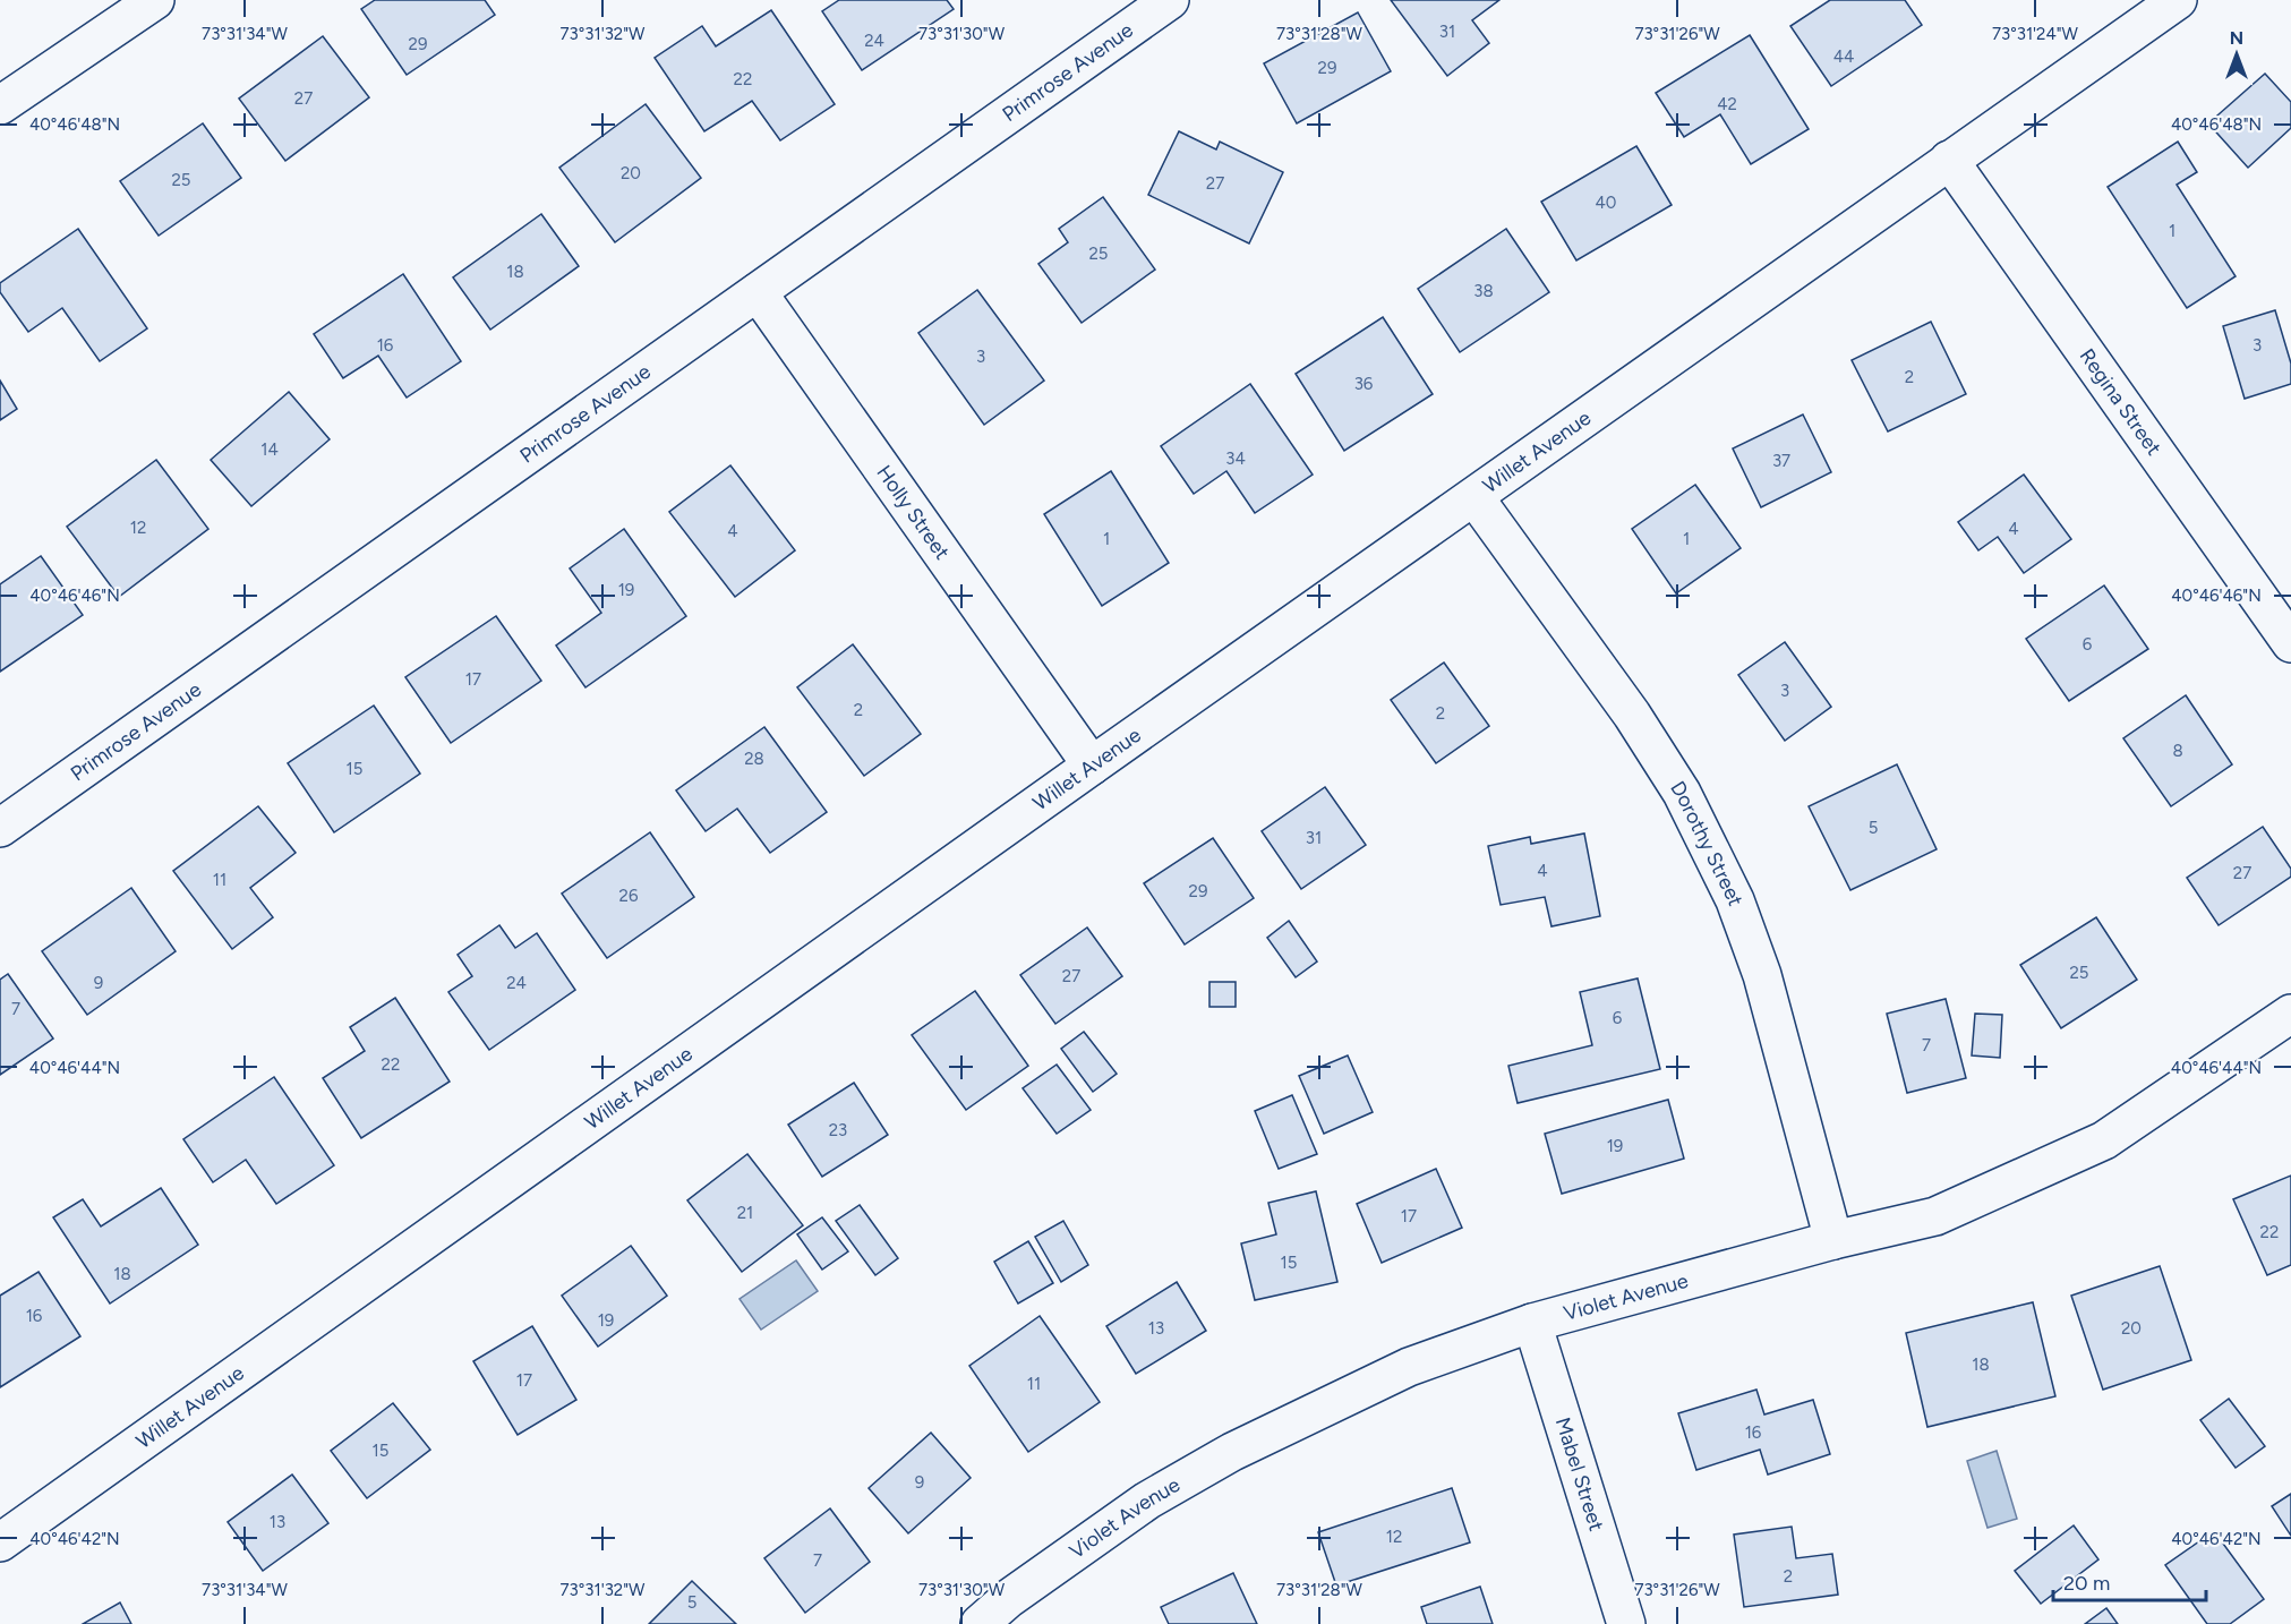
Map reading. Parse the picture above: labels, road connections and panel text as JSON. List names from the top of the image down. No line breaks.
{"streets":{"street":["Primrose Avenue","Regina Street","Willet Avenue","Holly Street","Dorothy Street","Violet Avenue","Mabel Street"]},"crossings":[["Primrose Avenue","Holly Street"],["Regina Street","Willet Avenue"],["Willet Avenue","Holly Street"],["Willet Avenue","Dorothy Street"],["Dorothy Street","Violet Avenue"],["Violet Avenue","Mabel Street"]],"house_numbers":["31","24","29","44","29","22","27","42","20","25","27","40","1","25","18","38","16","3","3","2","36","14","34","37","12","4","4","1","1","19","6","17","3","2","2","8","28","15","5","31","4","27","11","29","26","25","27","9","24","7","6","7","22","23","19","21","17","22","15","18","16","19","13","20","18","17","11","16","15","9","13","12","7","2","5"],"scale_bar":"20 m","north":"top","coordinates":["73°31'34\"W","73°31'32\"W","73°31'30\"W","73°31'28\"W","73°31'26\"W","73°31'24\"W","40°46'48\"N","40°46'46\"N","40°46'44\"N","40°46'42\"N"]}
